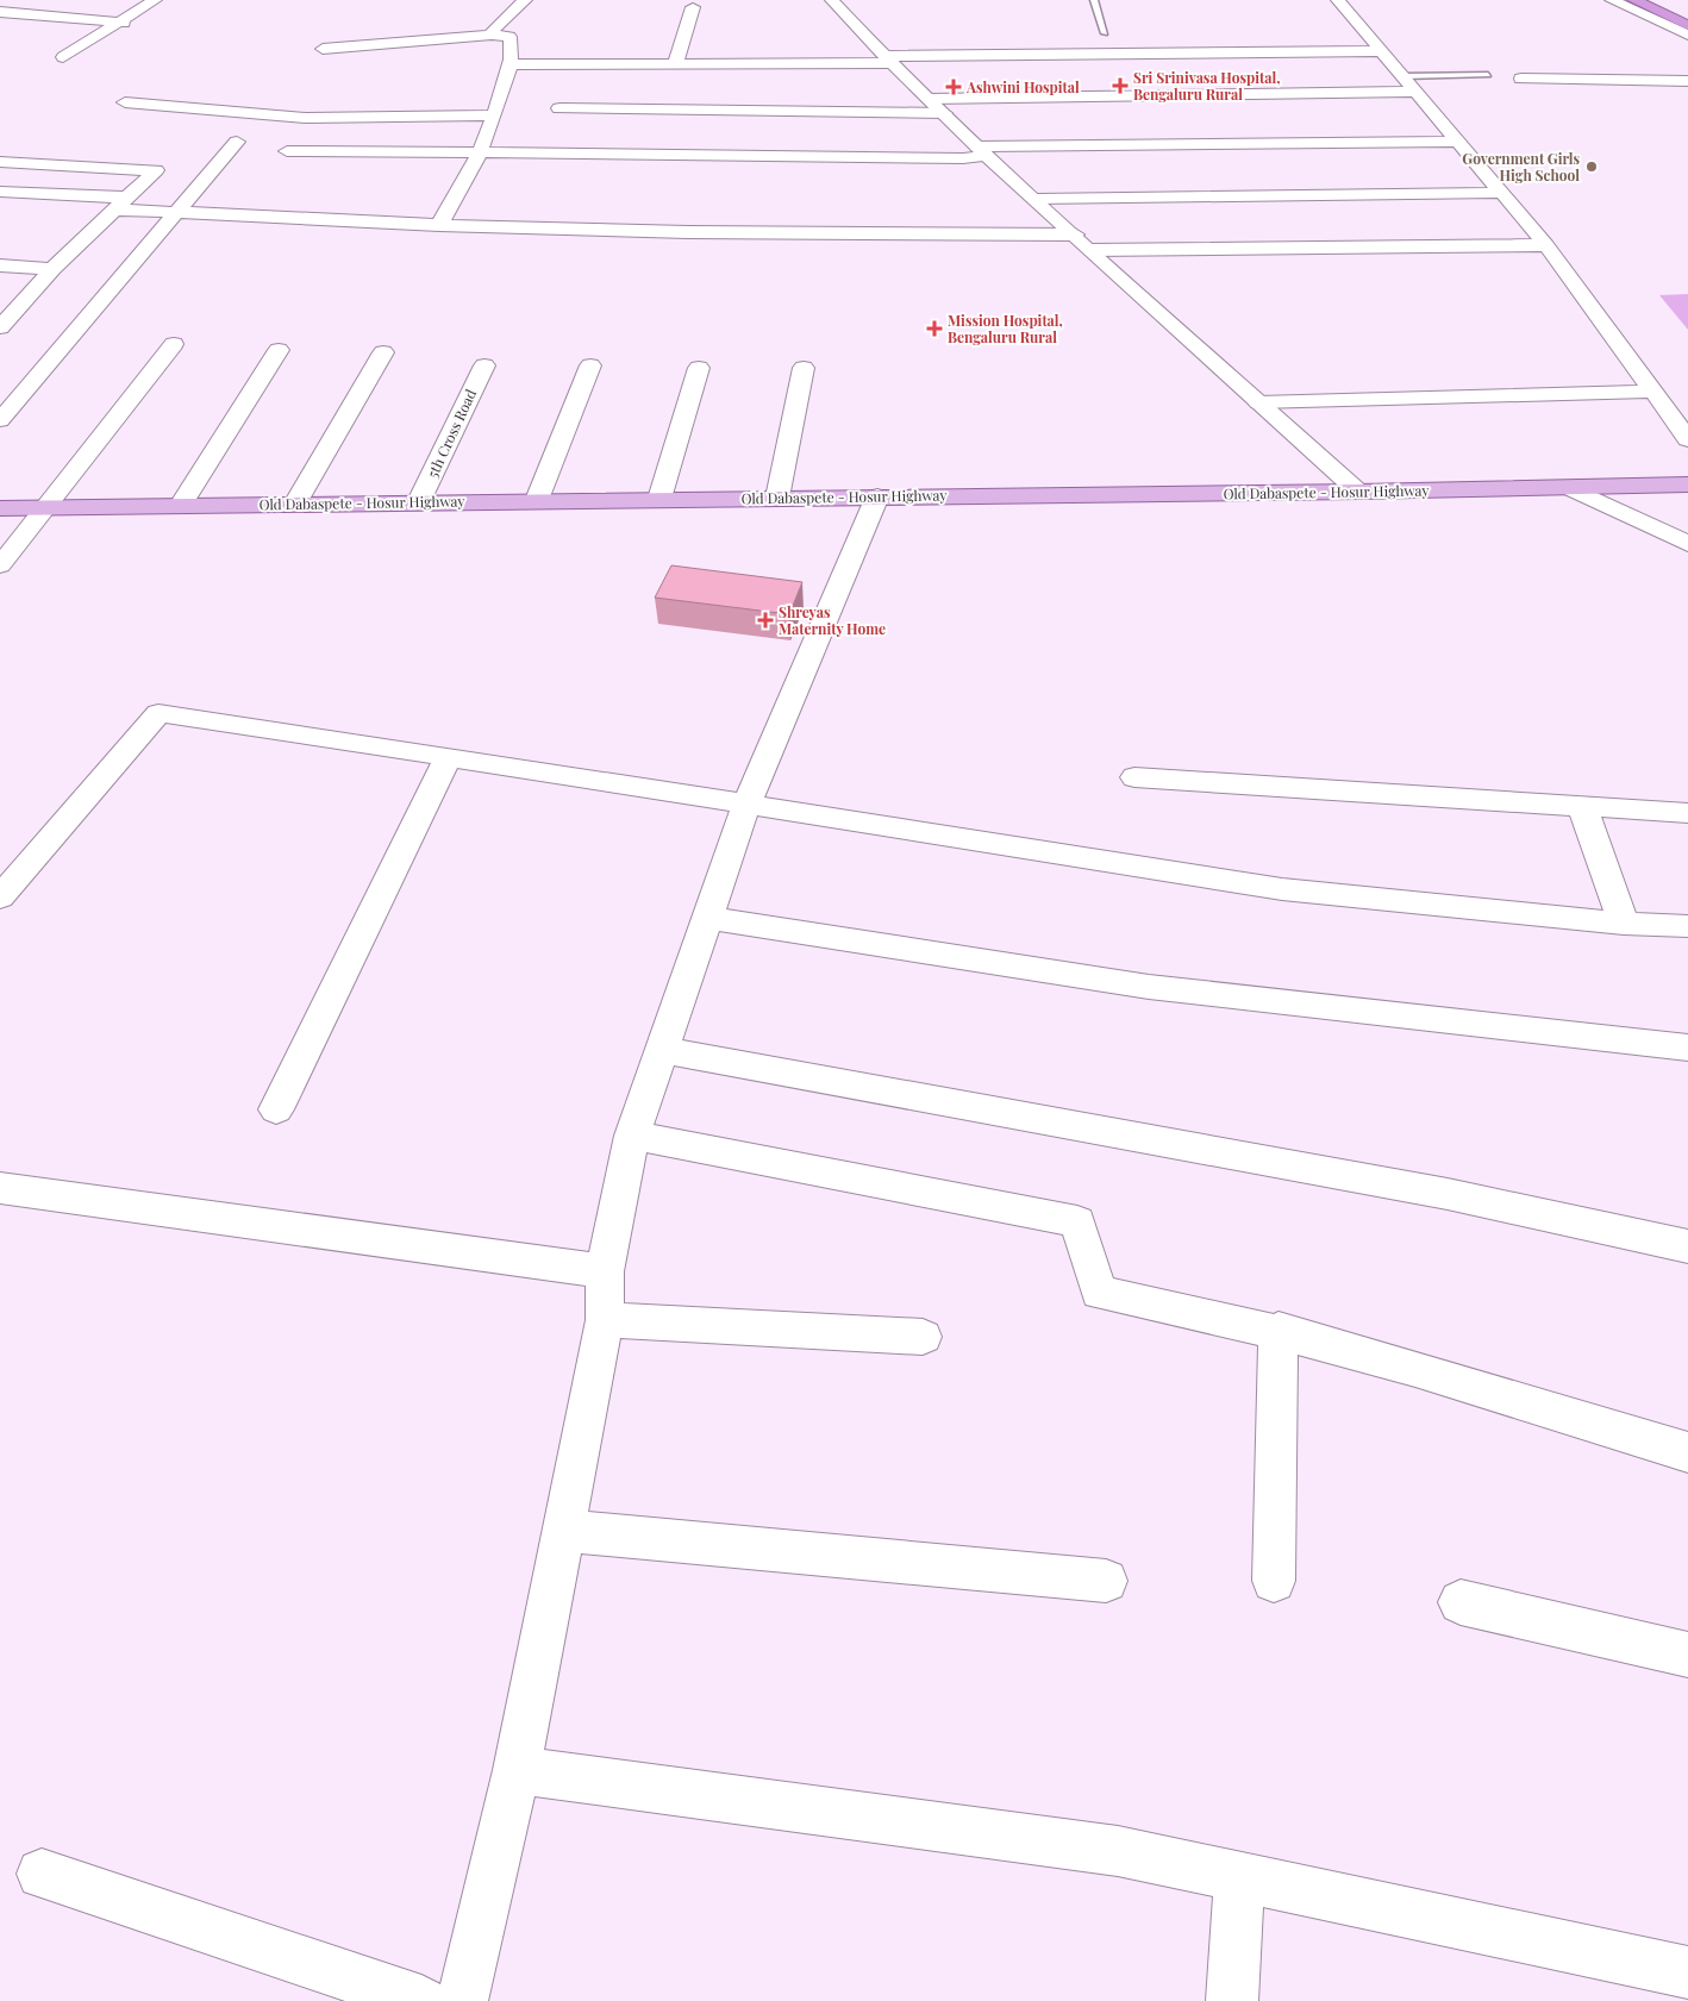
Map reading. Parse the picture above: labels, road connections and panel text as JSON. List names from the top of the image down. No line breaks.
{"streets":{"main road":["Old Dabaspete - Hosur Highway"],"street":["5th Cross Road"]},"crossings":[["5th Cross Road","Old Dabaspete - Hosur Highway"]],"places":{"health":["Sri Srinivasa Hospital, Bengaluru Rural","Ashwini Hospital","Mission Hospital, Bengaluru Rural","Shreyas Maternity Home"],"other":["Government Girls High School"]}}
